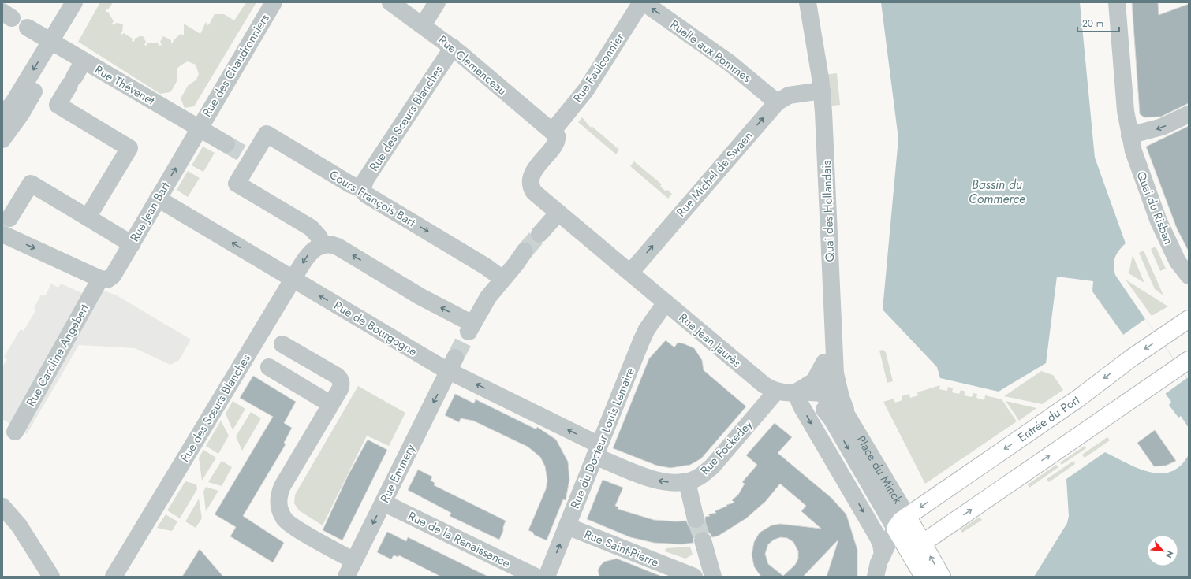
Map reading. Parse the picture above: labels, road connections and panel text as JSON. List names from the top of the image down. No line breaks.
{"streets":{"main road":["Entrée du Port","Place du Minck"],"street":["Ruelle aux Pommes","Rue des Chaudronniers","Rue Clemenceau","Rue Faulconnier","Rue Thévenet","Rue des Sœurs Blanches","Rue Michel de Swaen","Cours François Bart","Quai du Risban","Quai des Hollandais","Rue Jean Bart","Rue de Bourgogne","Rue Jean Jaurès","Rue Caroline Angebert","Rue du Docteur Louis Lemaire","Rue Fockedey","Rue Emmery","Rue de la Renaissance","Rue Saint-Pierre"]},"crossings":[["Ruelle aux Pommes","Rue Faulconnier"],["Ruelle aux Pommes","Rue Michel de Swaen"],["Rue des Chaudronniers","Rue Thévenet"],["Rue des Chaudronniers","Rue Jean Bart"],["Rue Clemenceau","Rue Faulconnier"],["Rue Clemenceau","Rue des Sœurs Blanches"],["Rue Clemenceau","Rue Jean Jaurès"],["Rue Faulconnier","Rue Jean Jaurès"],["Rue Thévenet","Rue Jean Bart"],["Rue des Sœurs Blanches","Cours François Bart"],["Rue des Sœurs Blanches","Rue de Bourgogne"],["Rue Michel de Swaen","Quai des Hollandais"],["Rue Michel de Swaen","Rue Jean Jaurès"],["Quai des Hollandais","Place du Minck"],["Rue Jean Bart","Rue de Bourgogne"],["Rue Jean Bart","Rue Caroline Angebert"],["Rue de Bourgogne","Rue du Docteur Louis Lemaire"],["Rue de Bourgogne","Rue Fockedey"],["Rue de Bourgogne","Rue Emmery"],["Rue Jean Jaurès","Rue du Docteur Louis Lemaire"],["Rue Jean Jaurès","Rue Fockedey"],["Rue Jean Jaurès","Place du Minck"],["Entrée du Port","Place du Minck"],["Rue du Docteur Louis Lemaire","Rue Fockedey"],["Rue du Docteur Louis Lemaire","Rue Saint-Pierre"],["Rue Emmery","Rue de la Renaissance"]],"one_way":["Ruelle aux Pommes","Rue Michel de Swaen","Cours François Bart","Rue Jean Bart","Rue de Bourgogne","Rue Fockedey","Rue Emmery"],"water":["Bassin du Commerce"],"scale_bar":"20 m","north":"bottom right"}
